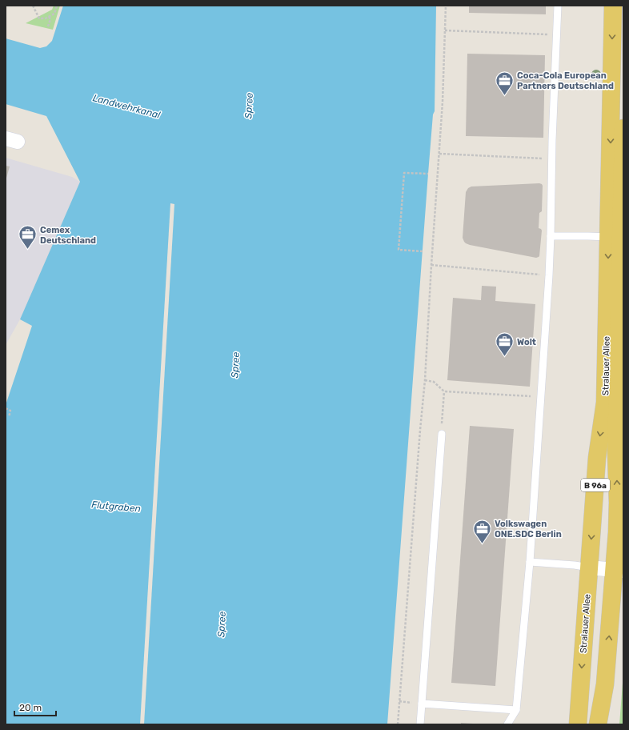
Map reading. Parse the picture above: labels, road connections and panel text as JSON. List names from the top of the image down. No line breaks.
{"streets":{"main road":["Stralauer Allee","B 96a"]},"water":["Spree","Landwehrkanal","Flutgraben"],"places":{"office":["Coca-Cola European Partners Deutschland","Cemex Deutschland","Wolt","Volkswagen ONE.SDC Berlin"]},"scale_bar":"20 m"}
